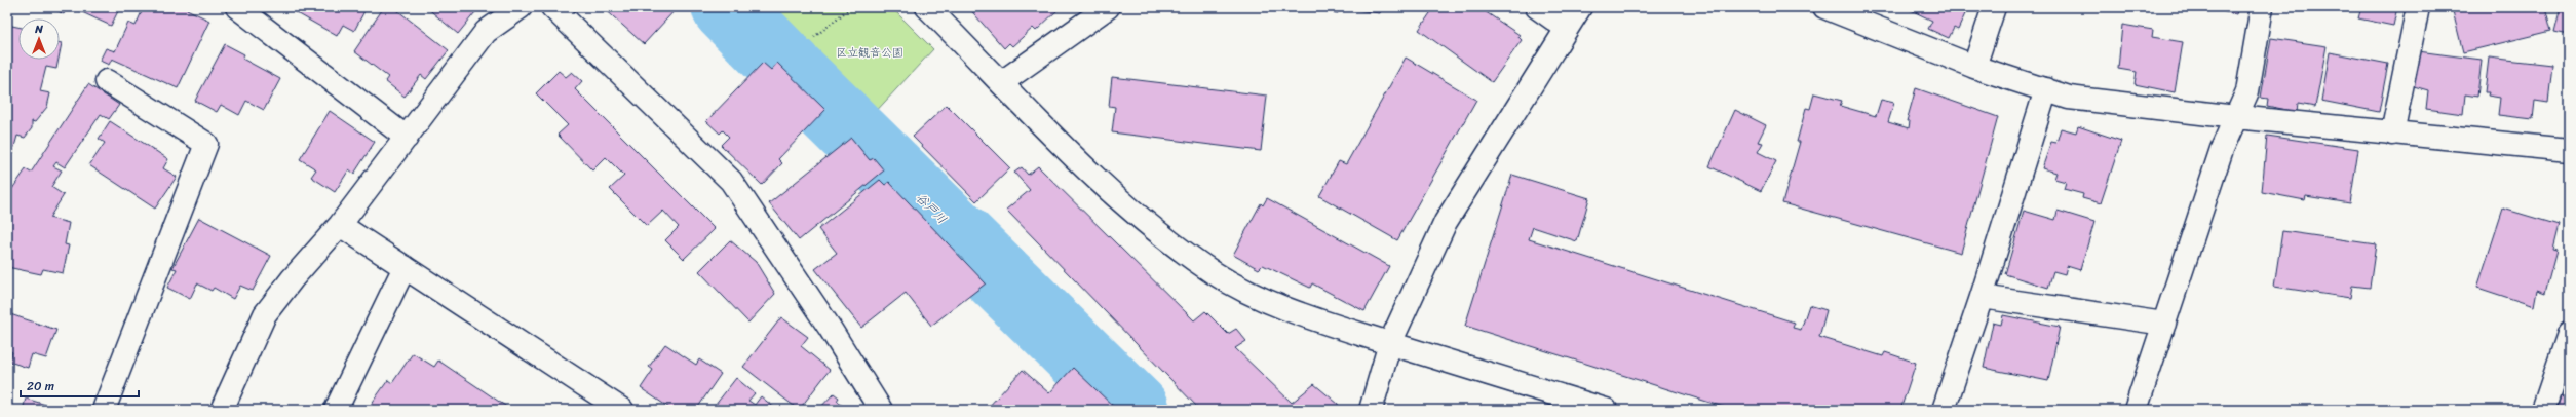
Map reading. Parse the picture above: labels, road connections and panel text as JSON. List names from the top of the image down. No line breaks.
{"water":["谷戸川"],"parks":["区立観音公園"],"scale_bar":"20 m","north":"top"}
